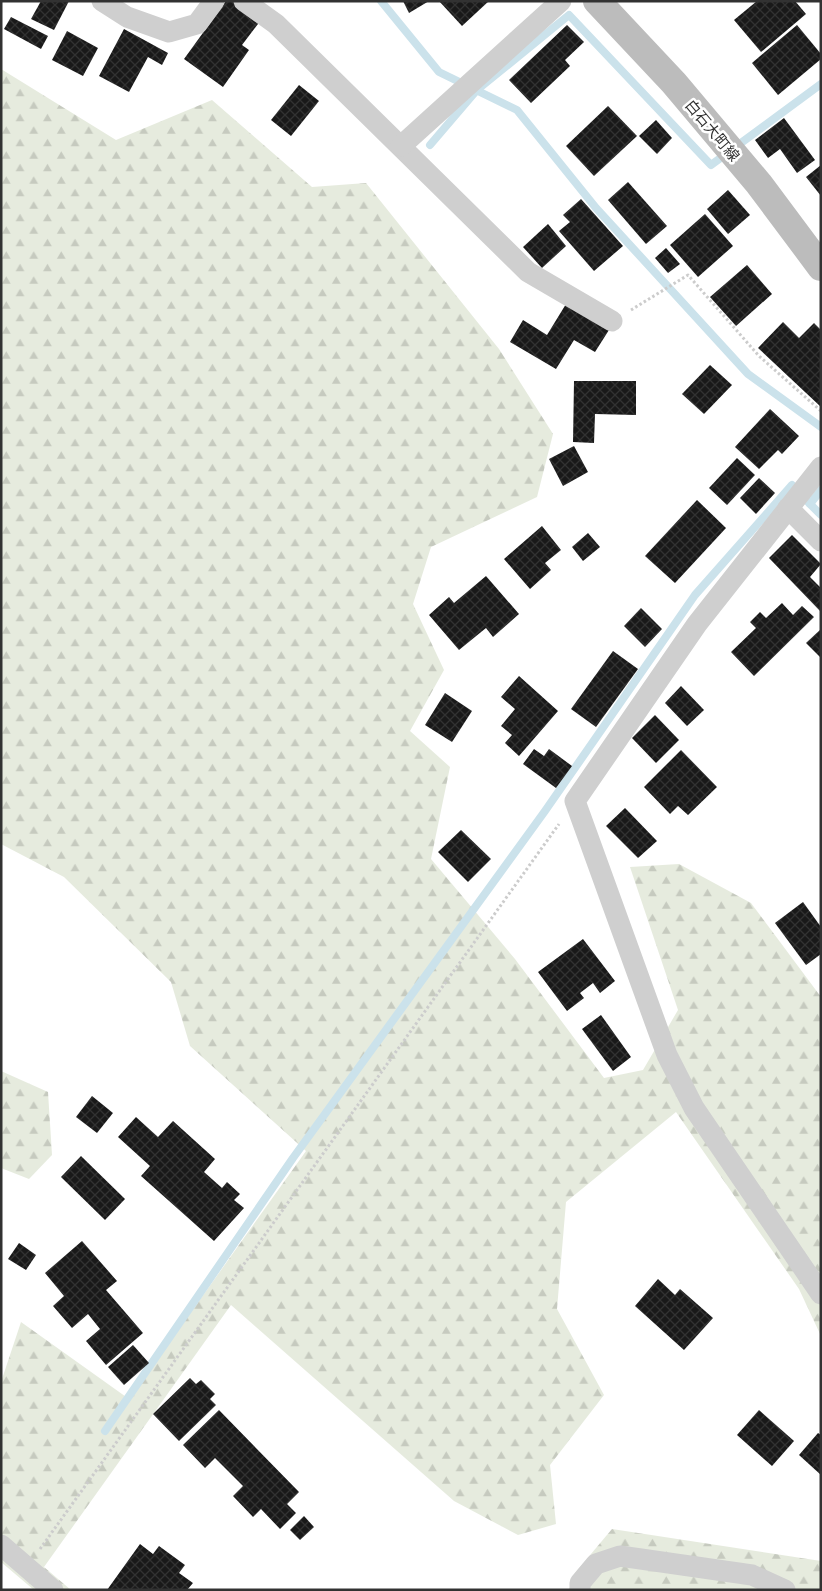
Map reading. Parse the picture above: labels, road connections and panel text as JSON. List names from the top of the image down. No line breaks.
{"streets":{"main road":["白石大町線"]}}
